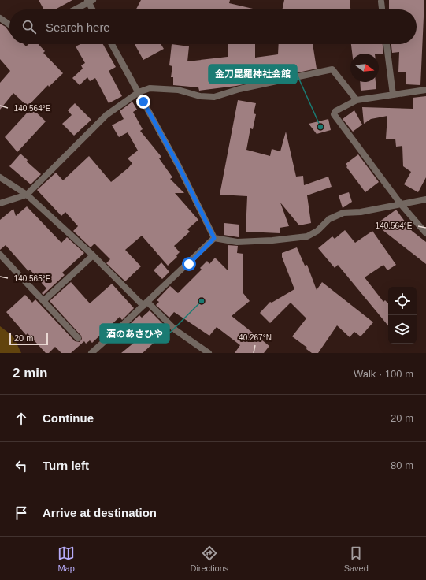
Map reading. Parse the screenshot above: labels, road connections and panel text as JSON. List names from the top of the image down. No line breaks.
{"places":["金刀毘羅神社会館","酒のあさひや"],"scale_bar":"20 m","north":"right","page":{"search":"Search here","scale":"20 m","heading":["2 min","Walk · 100 m"],"list":[["Continue","20 m"],["Turn left","80 m"],"Arrive at destination"],"nav":["Map","Directions","Saved"]},"coordinates":["140.564°E","140.565°E","40.267°N"]}
